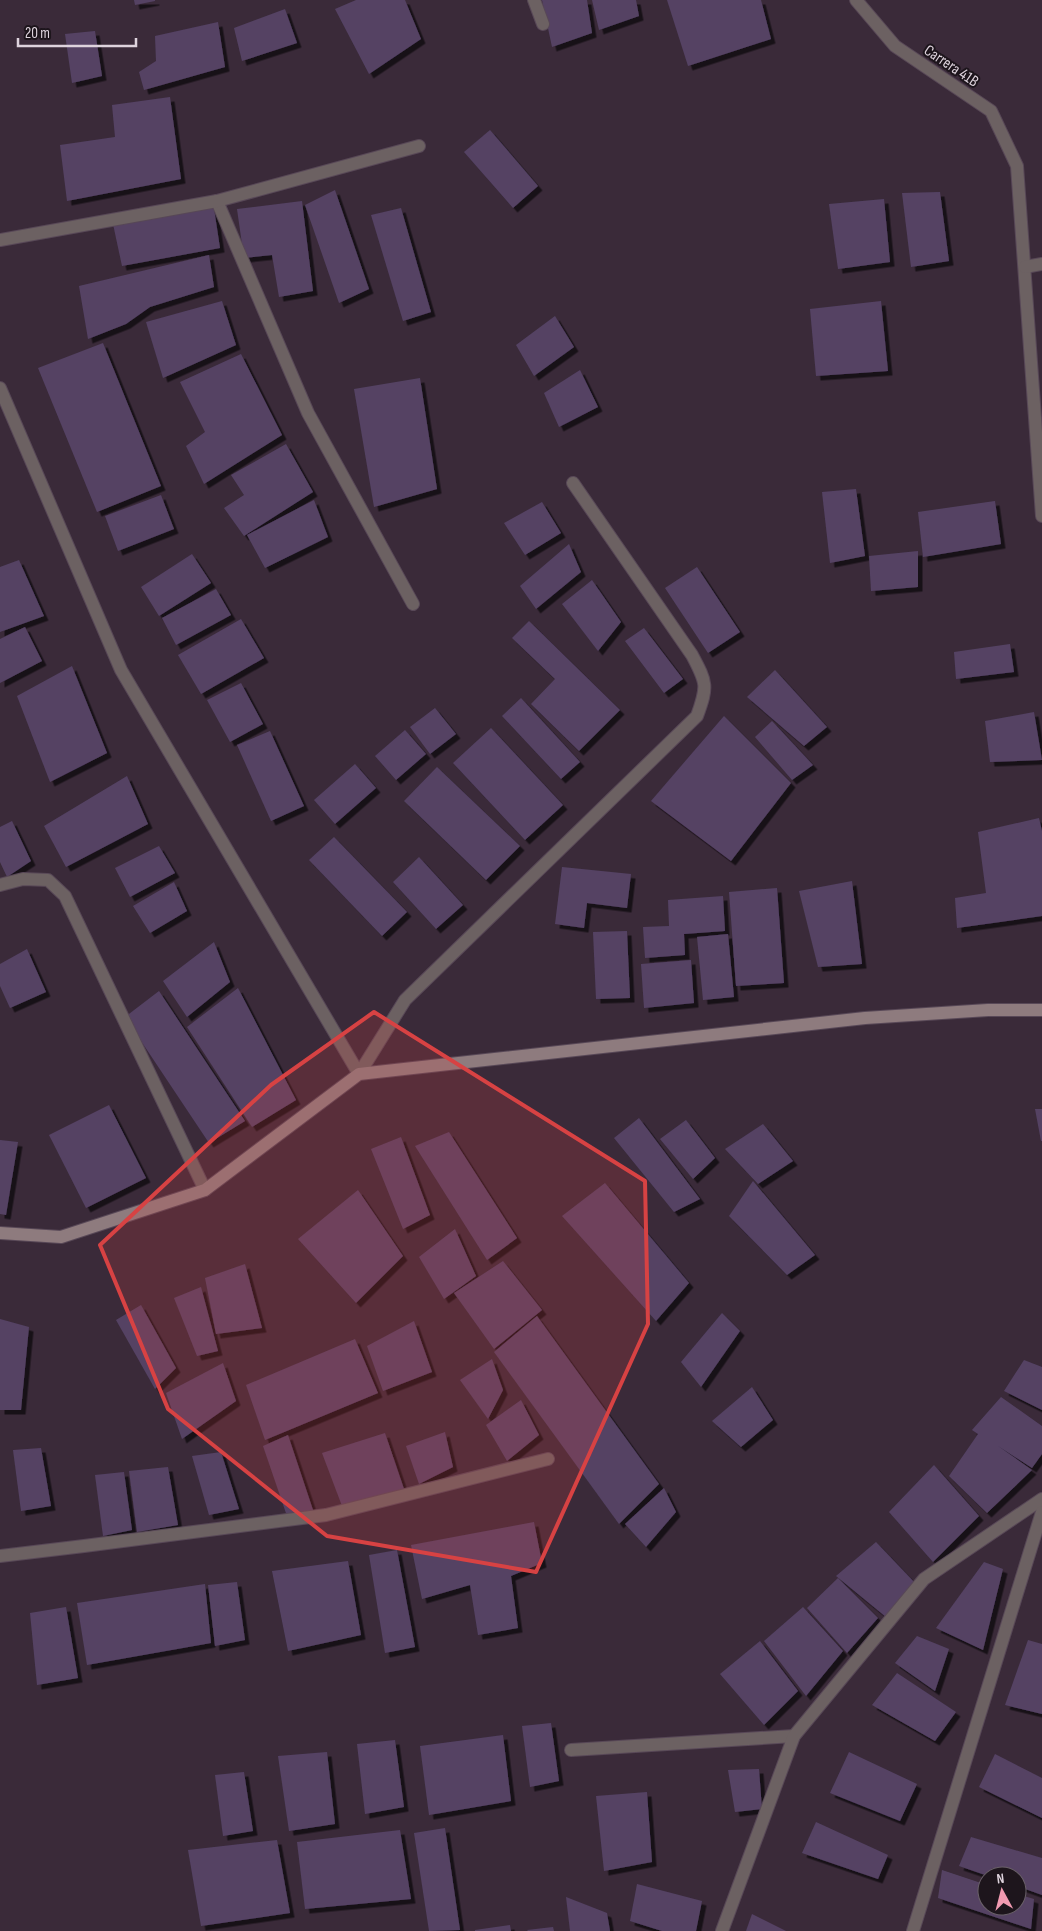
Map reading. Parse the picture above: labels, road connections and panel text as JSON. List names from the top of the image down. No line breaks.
{"streets":{"street":["Carrera 41B"]},"scale_bar":"20 m","north":"top"}
